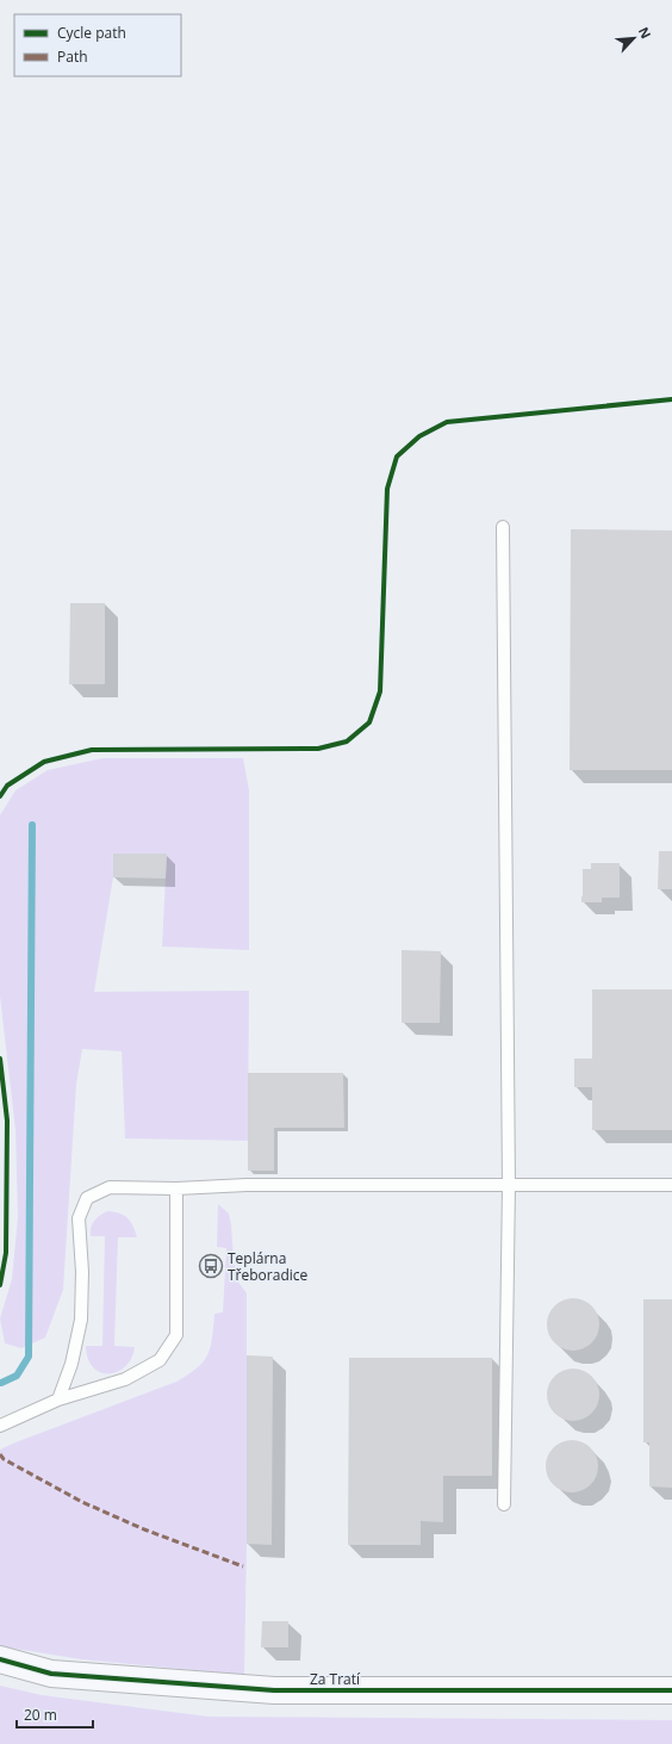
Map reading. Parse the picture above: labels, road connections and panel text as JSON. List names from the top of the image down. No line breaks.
{"streets":{"street":["Za Tratí"]},"places":{"bus stop":["Teplárna Třeboradice"]},"legend":["Cycle path","Path"],"scale_bar":"20 m","north":"top right"}
